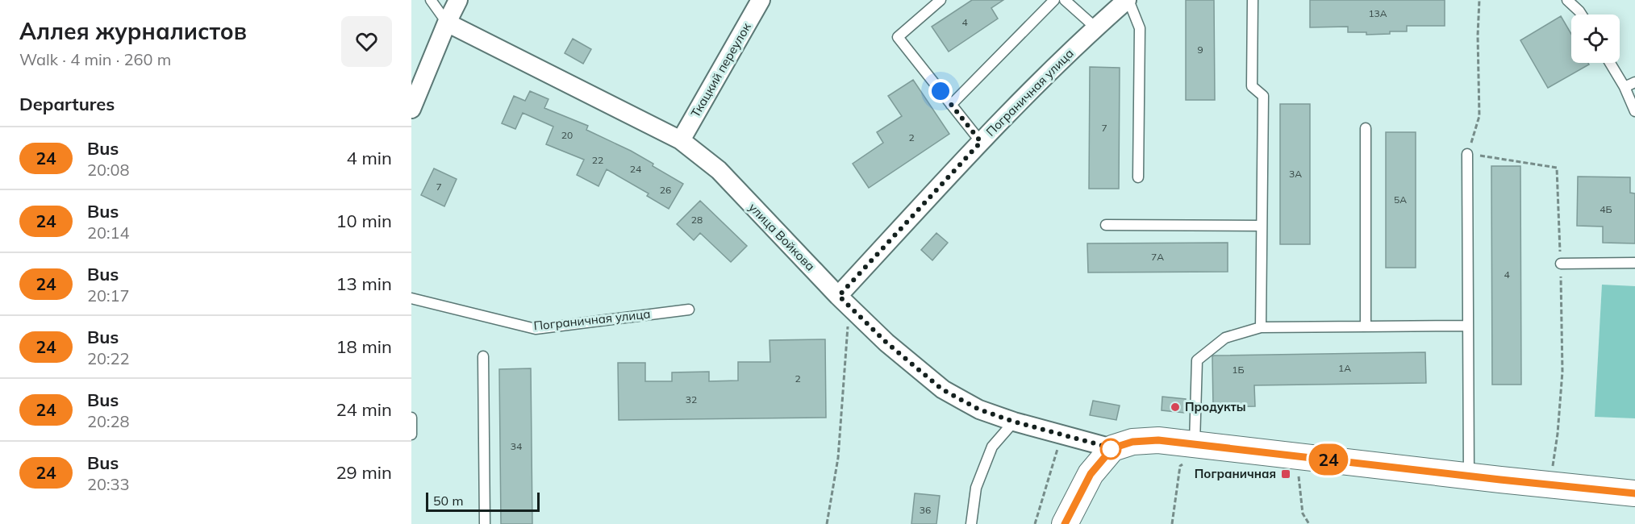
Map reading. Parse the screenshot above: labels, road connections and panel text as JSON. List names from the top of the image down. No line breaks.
{"streets":{"street":["Ткацкий переулок","Пограничная улица","улица Войкова"]},"crossings":[["Ткацкий переулок","улица Войкова"],["Пограничная улица","улица Войкова"]],"places":{"other":["Продукты"],"transit":["Пограничная"]},"lines":["bus line 24"],"house_numbers":["13А","4","9","7","20","2","22","24","3А","7","26","5А","4Б","28","7А","4","1А","1Б","2","32","34","36"],"scale_bar":"50 m","page":{"heading":[["Аллея журналистов","Walk · 4 min · 260 m"],"Departures"],"on_map":"24","list":[{"mark":"24","name":"Bus","note":"20:08","value":"4 min"},{"mark":"24","name":"Bus","note":"20:14","value":"10 min"},{"mark":"24","name":"Bus","note":"20:17","value":"13 min"},{"mark":"24","name":"Bus","note":"20:22","value":"18 min"},{"mark":"24","name":"Bus","note":"20:28","value":"24 min"},{"mark":"24","name":"Bus","note":"20:33","value":"29 min"}],"scale":"50 m"}}
